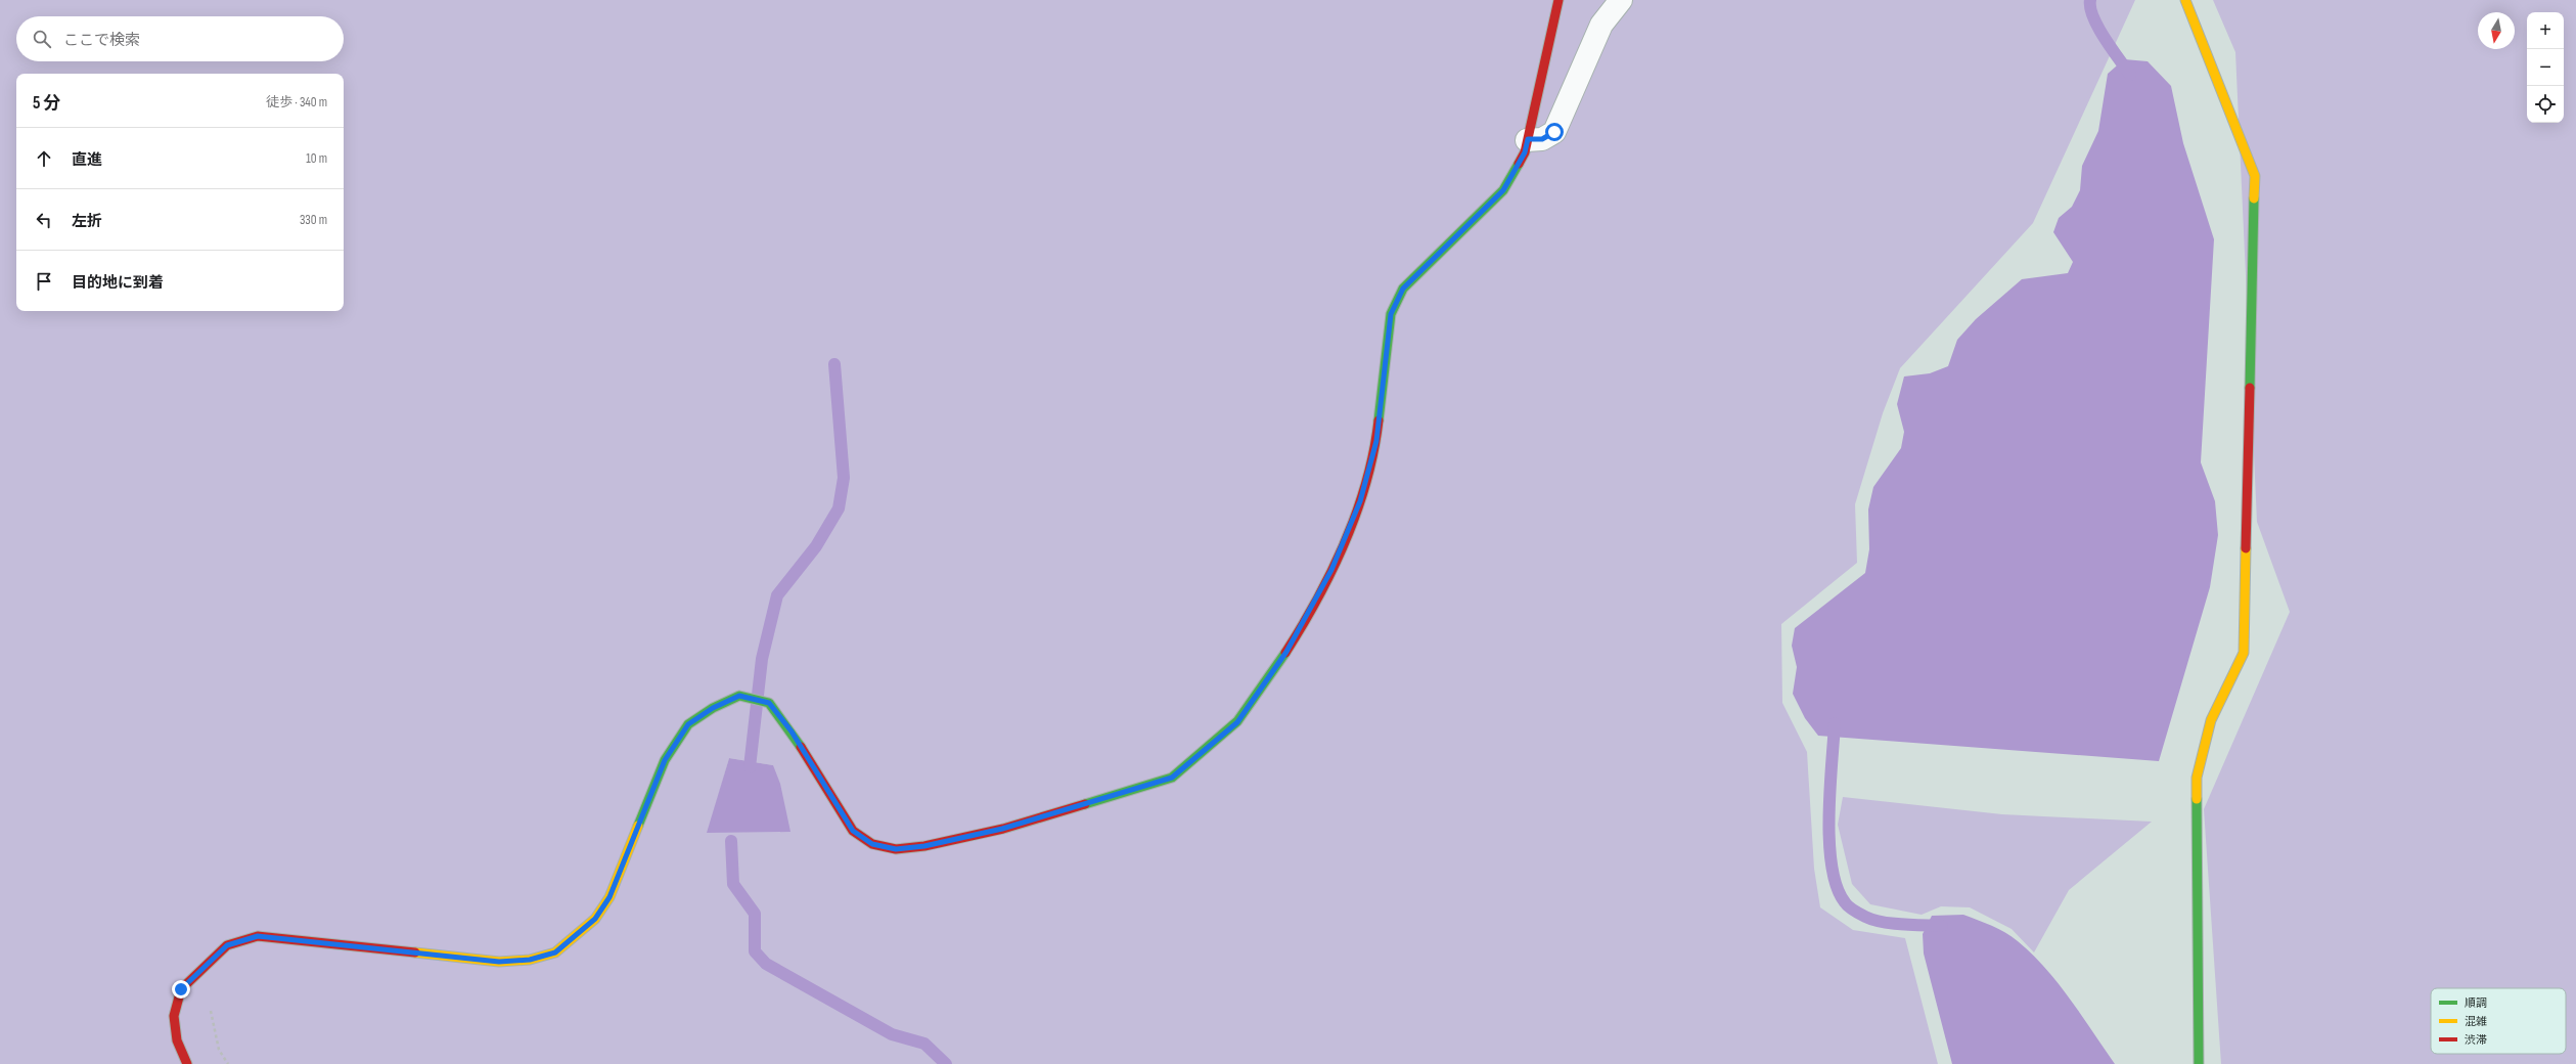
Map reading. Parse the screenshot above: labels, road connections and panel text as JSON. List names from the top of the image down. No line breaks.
{"legend":["順調","混雑","渋滞"],"north":"bottom","page":{"map_buttons":["+","−"],"search":"ここで検索","heading":["5 分","徒歩 · 340 m"],"list":[["直進","10 m"],["左折","330 m"],"目的地に到着"]}}
